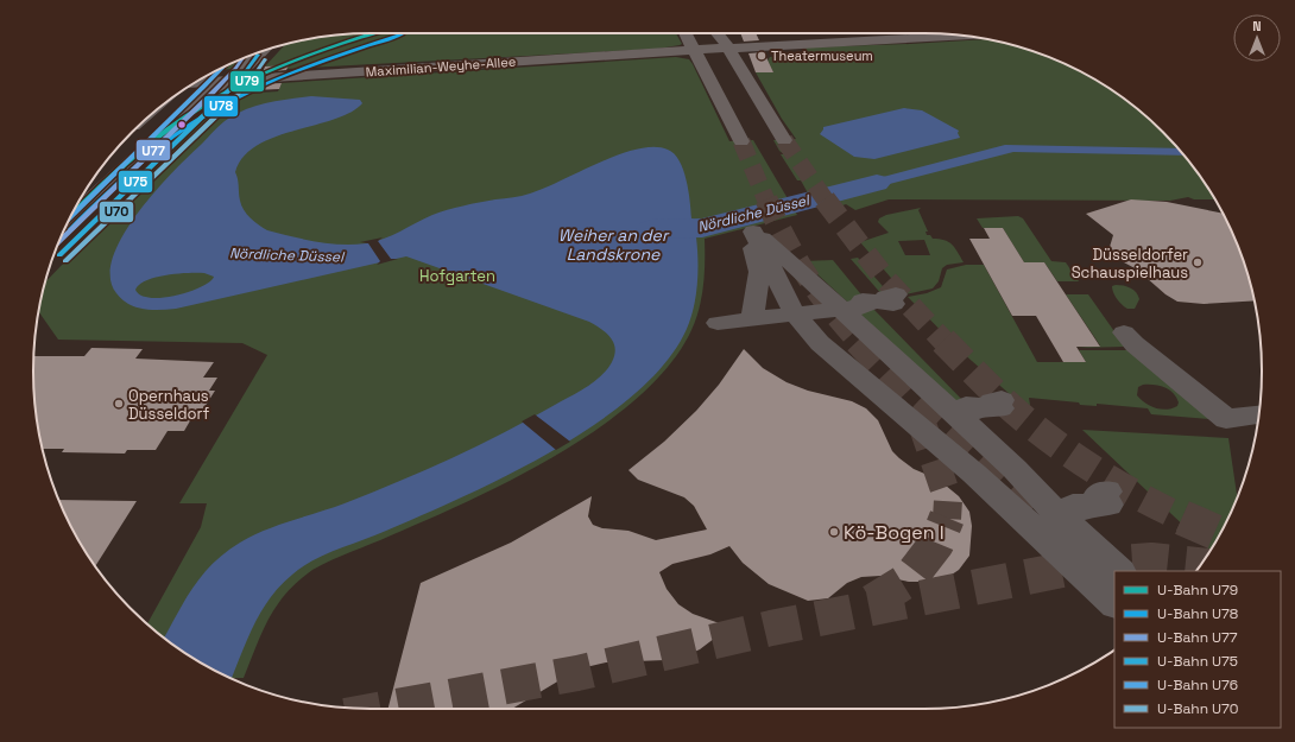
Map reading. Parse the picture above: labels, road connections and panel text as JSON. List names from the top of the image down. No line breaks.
{"streets":{"main road":["Maximilian-Weyhe-Allee"]},"water":["Nördliche Düssel","Weiher an der Landskrone"],"parks":["Hofgarten"],"places":["Theatermuseum","Düsseldorfer Schauspielhaus","Opernhaus Düsseldorf","Kö-Bogen I"],"lines":["metro line U79","metro line U78","metro line U75","metro line U70","metro line U77","metro line U76"],"legend":["U-Bahn U79","U-Bahn U78","U-Bahn U77","U-Bahn U75","U-Bahn U76","U-Bahn U70"],"north":"top"}
